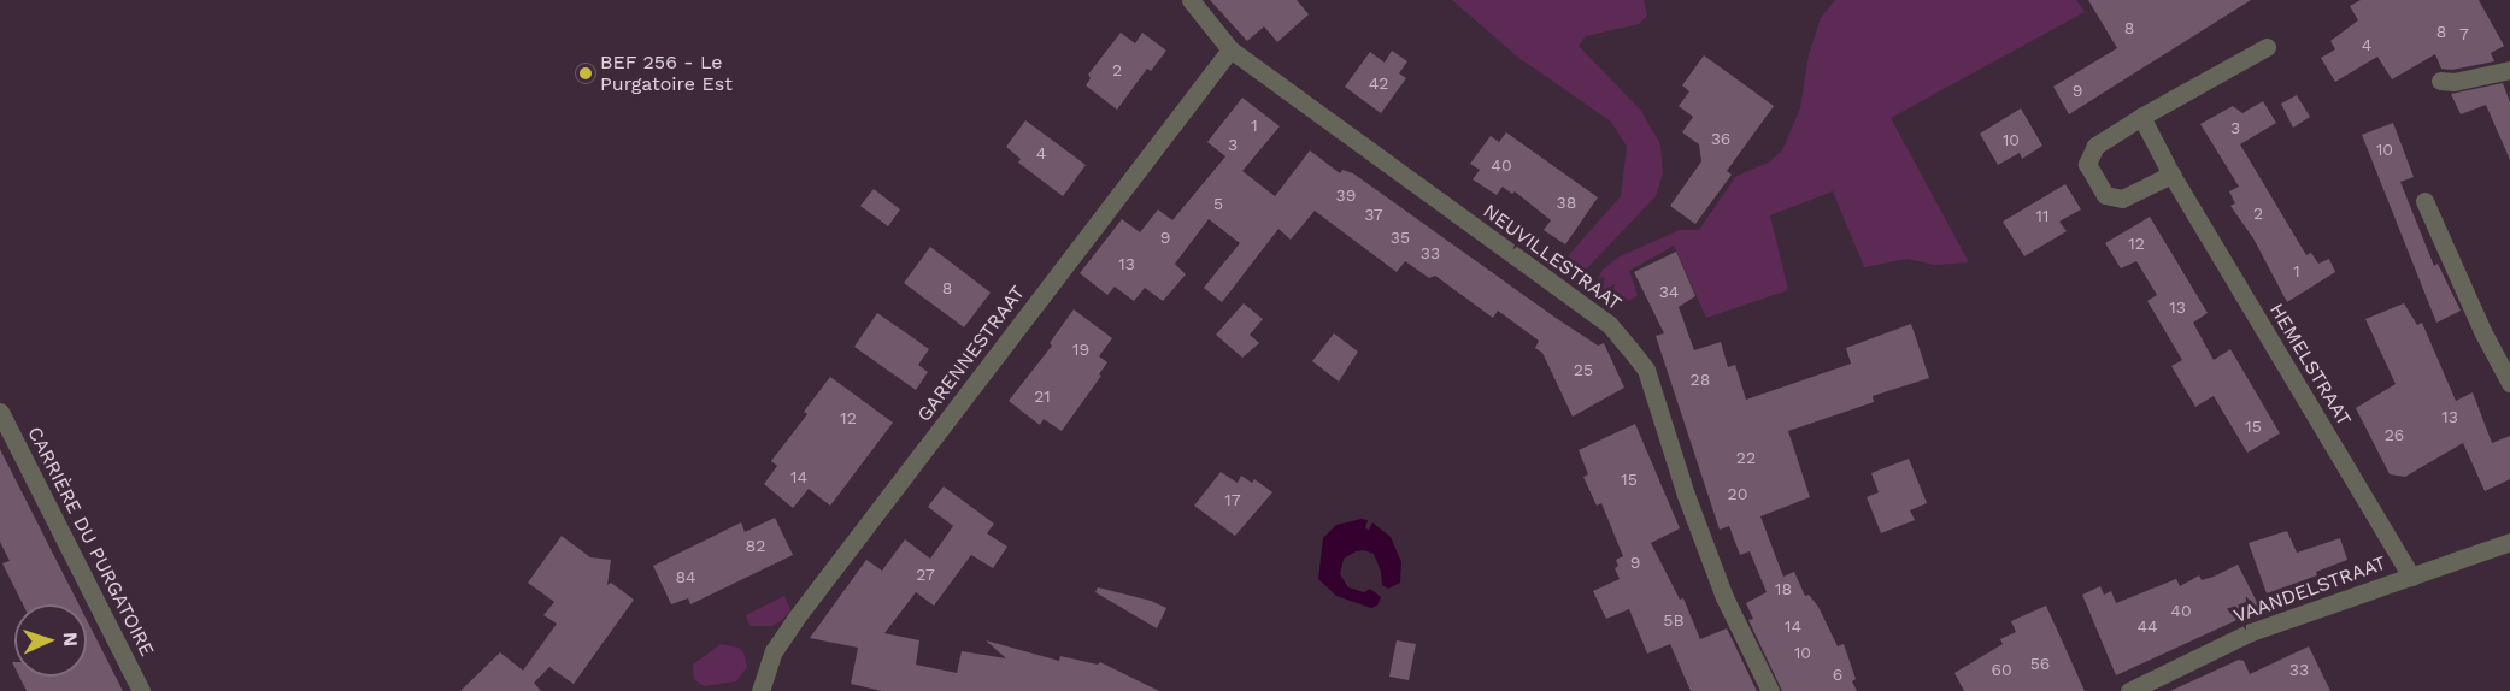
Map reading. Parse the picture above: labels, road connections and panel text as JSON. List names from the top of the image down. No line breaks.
{"streets":{"street":["NEUVILLESTRAAT","GARENNESTRAAT","HEMELSTRAAT","CARRIÈRE DU PURGATOIRE","VAANDELSTRAAT"]},"crossings":[["NEUVILLESTRAAT","GARENNESTRAAT"],["HEMELSTRAAT","VAANDELSTRAAT"]],"places":["BEF 256 - Le Purgatoire Est"],"house_numbers":["8","8","7","4","2","42","9","1","3","36","10","3","10","4","40","39","38","5","2","37","11","9","35","12","33","13","1","8","34","13","19","25","28","21","13","12","15","26","22","14","15","20","17","82","9","27","84","18","40","5B","14","44","10","56","60","33","6"],"north":"right"}
